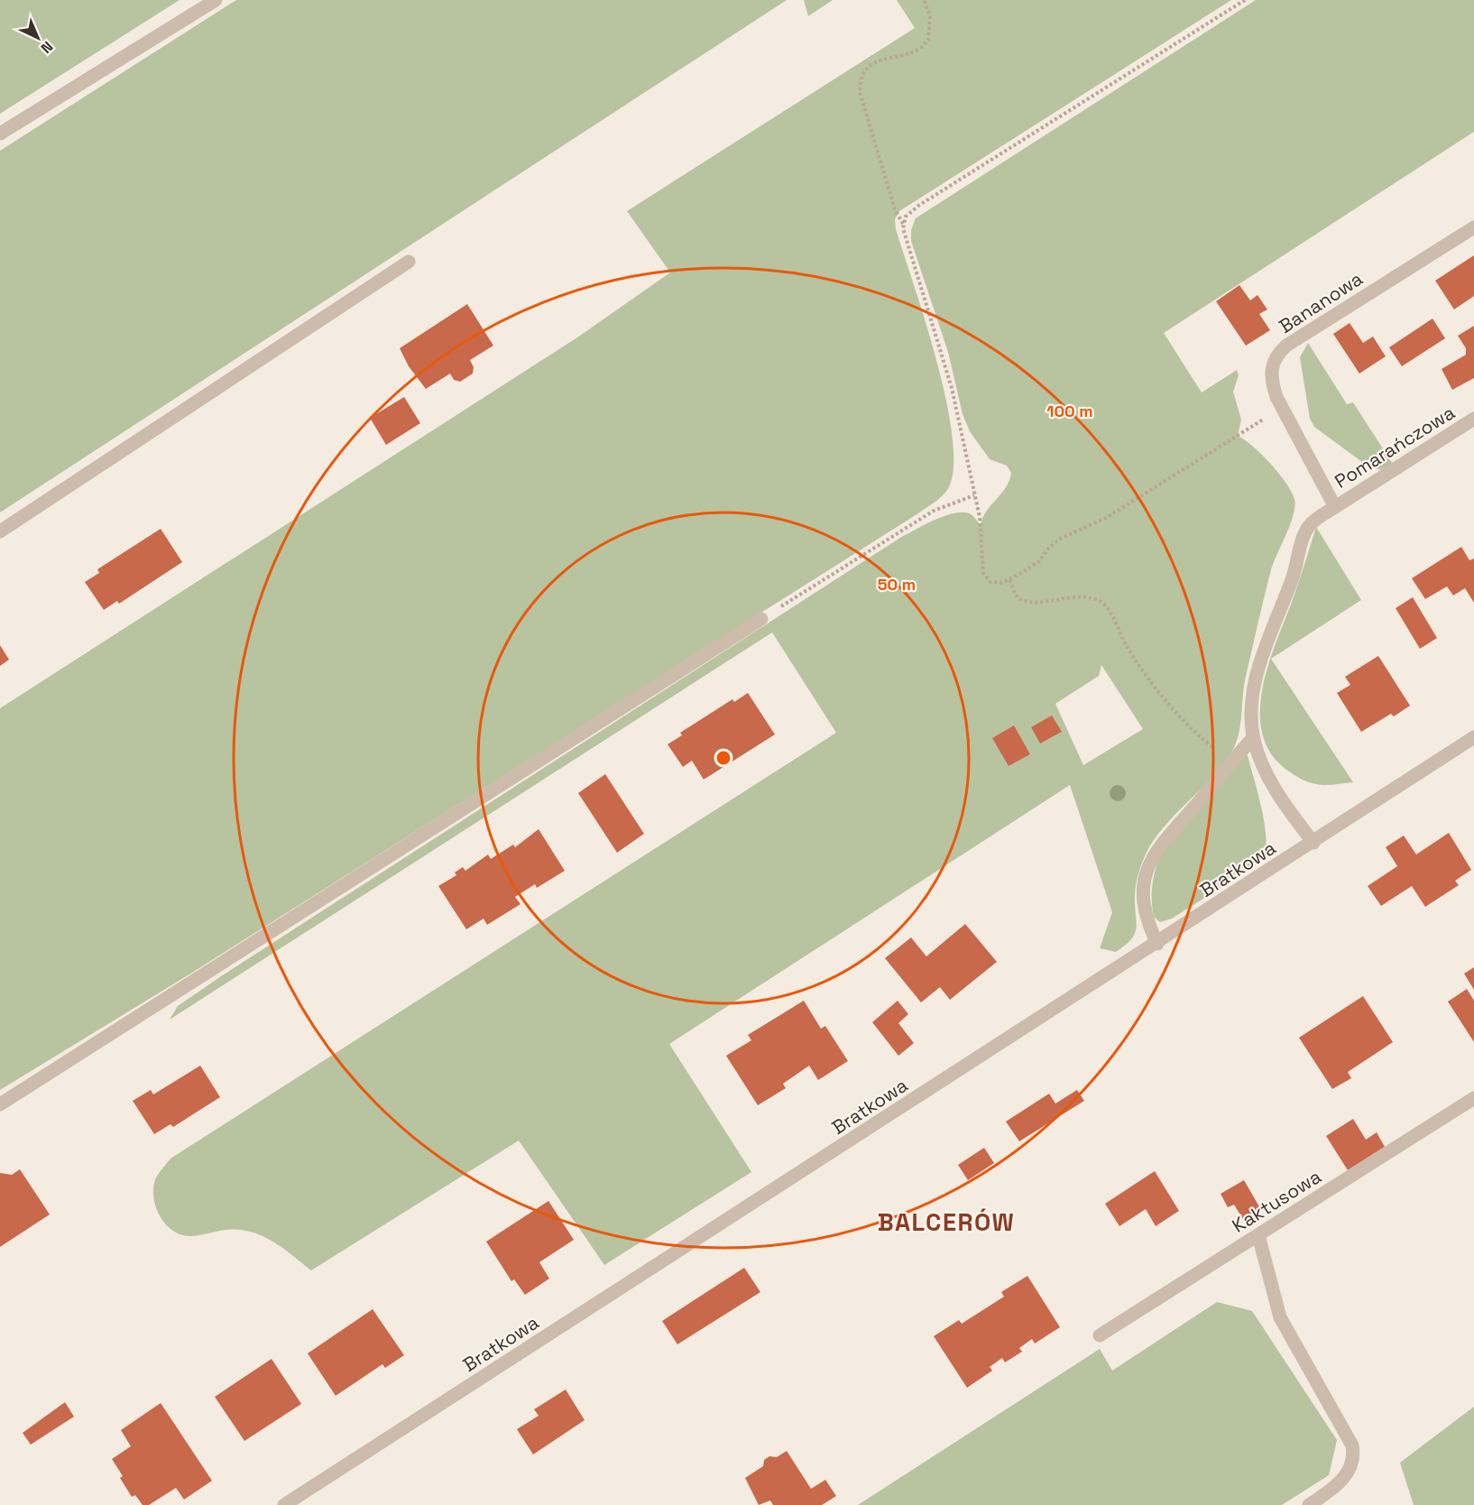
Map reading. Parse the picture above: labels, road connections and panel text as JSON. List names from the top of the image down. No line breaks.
{"streets":{"street":["Bananowa","Pomarańczowa","Bratkowa","Kaktusowa"]},"crossings":[["Bananowa","Pomarańczowa"],["Pomarańczowa","Bratkowa"]],"districts":["BALCERÓW"],"north":"bottom right","rings":["100 m","50 m"]}
